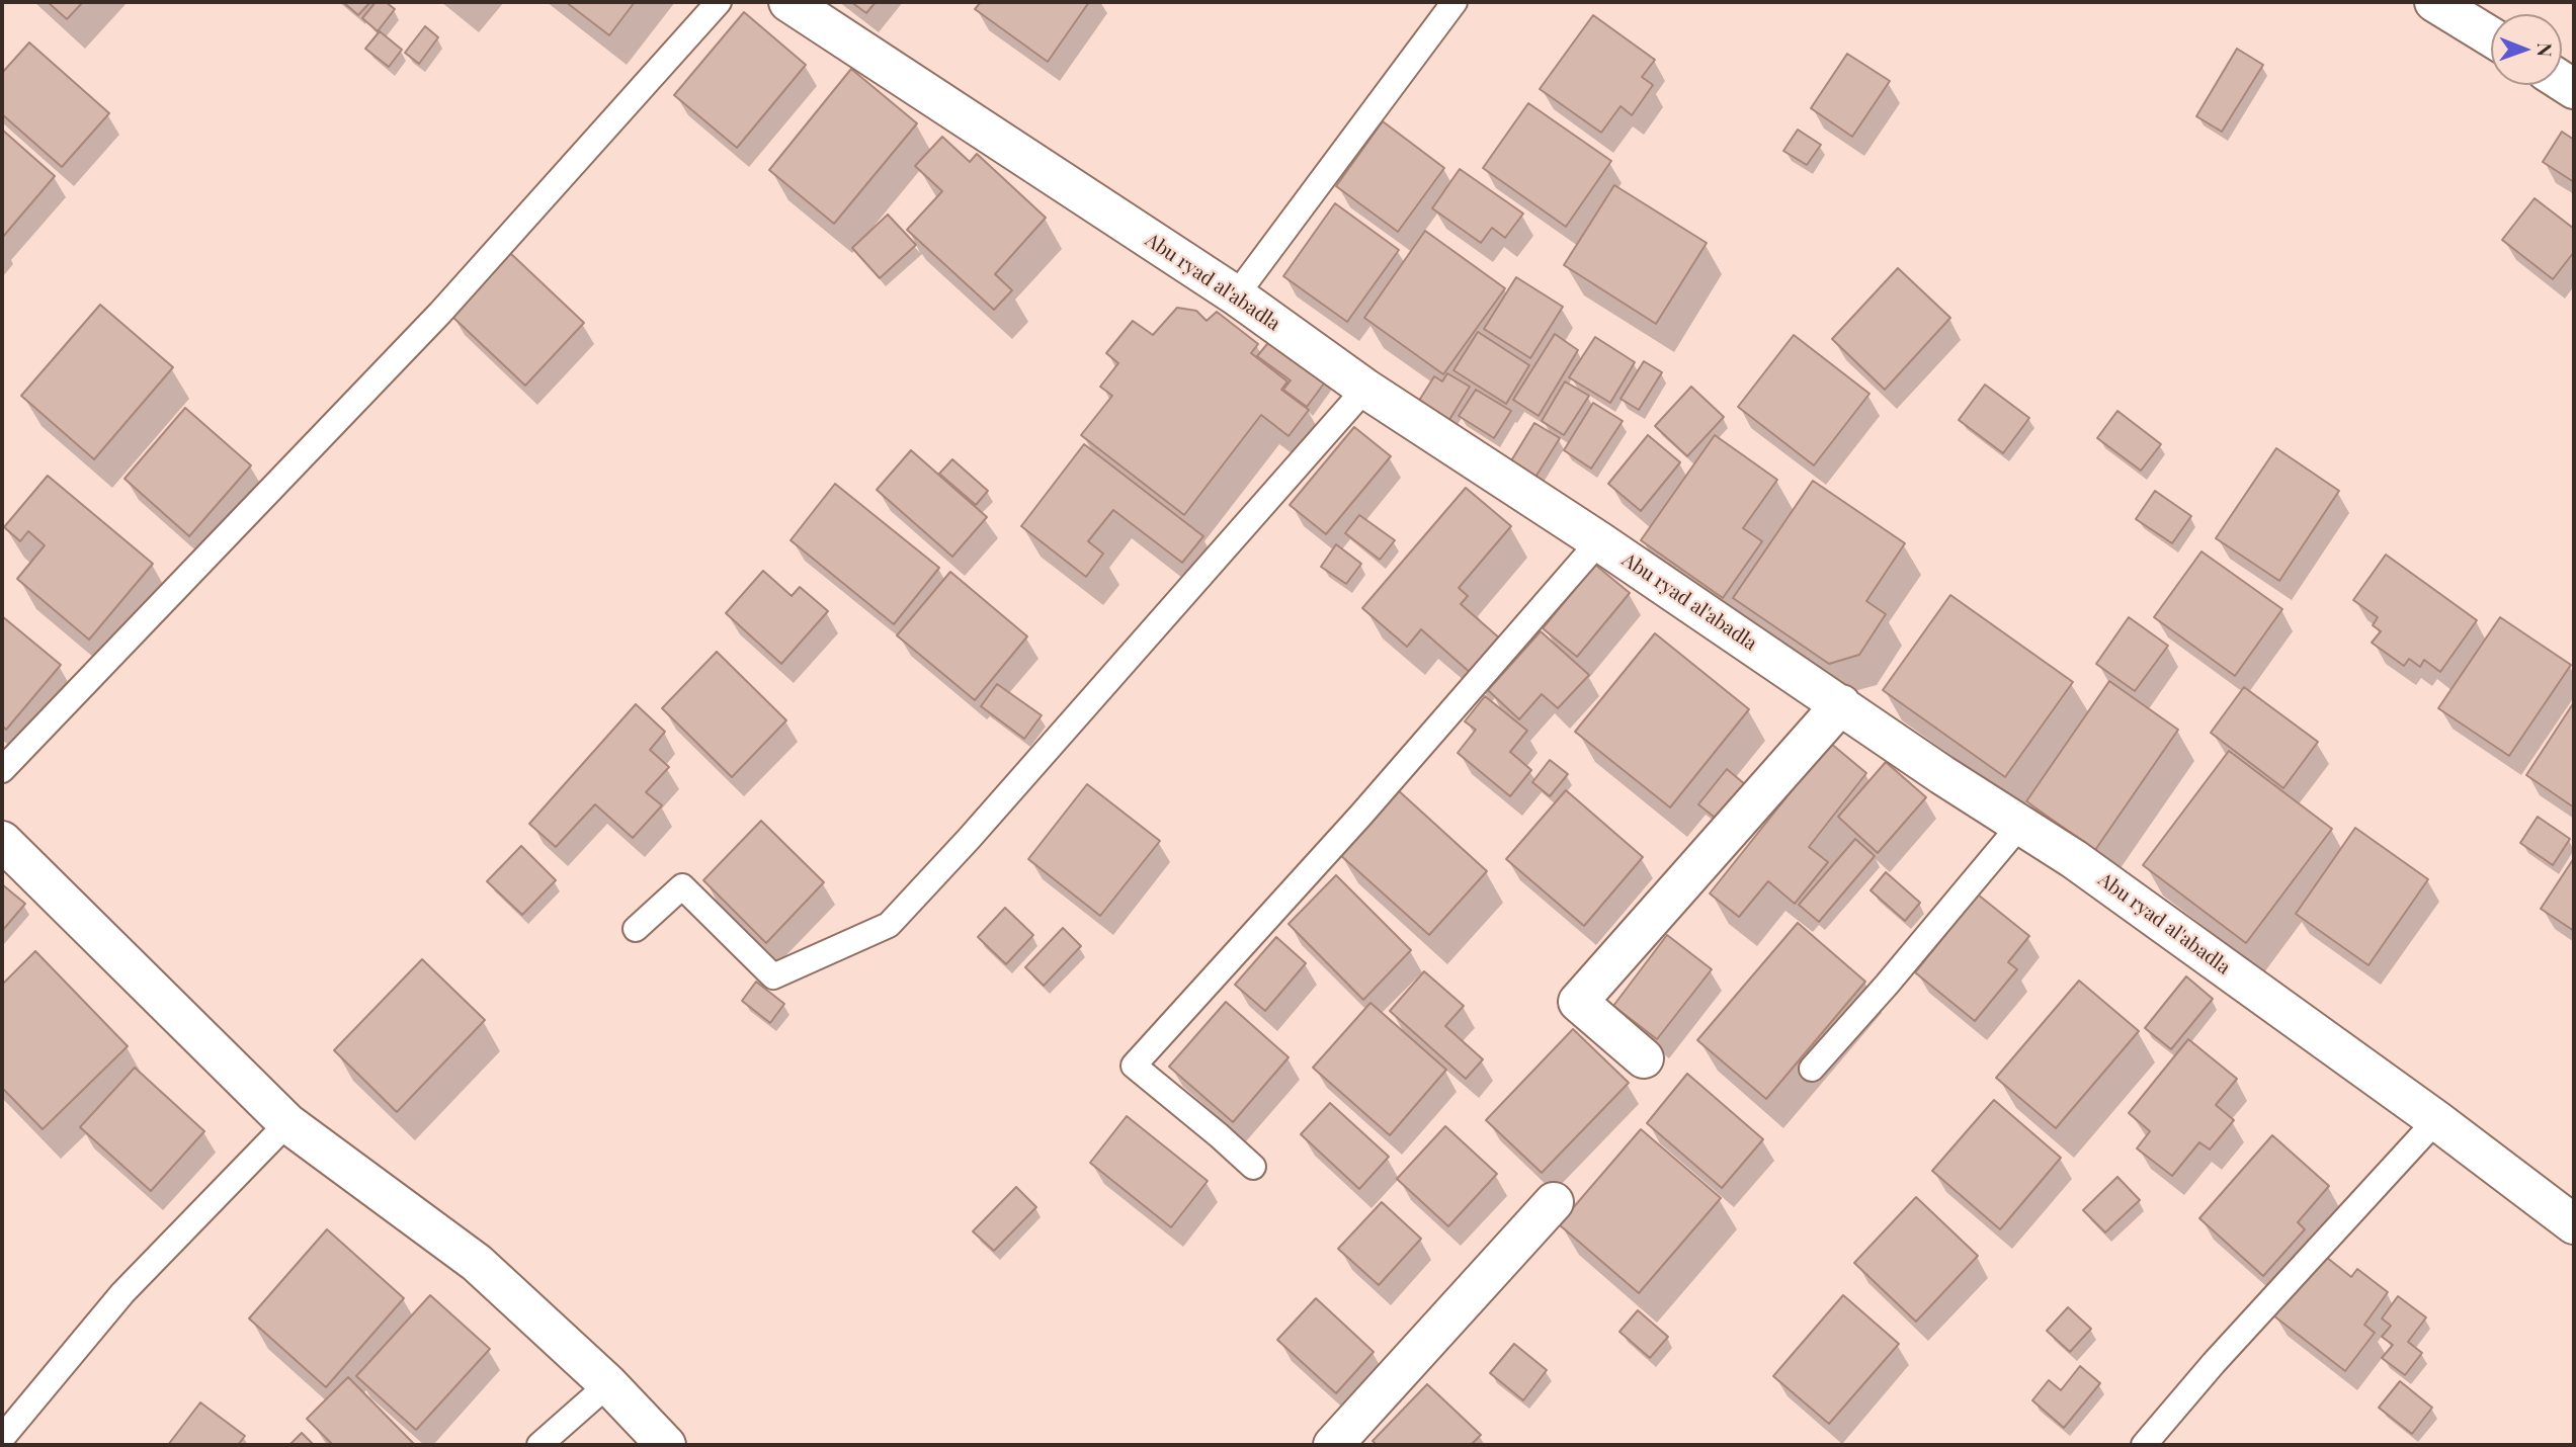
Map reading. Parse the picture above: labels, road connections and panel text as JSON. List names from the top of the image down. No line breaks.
{"streets":{"street":["Abu ryad al'abadla"]},"north":"right"}
